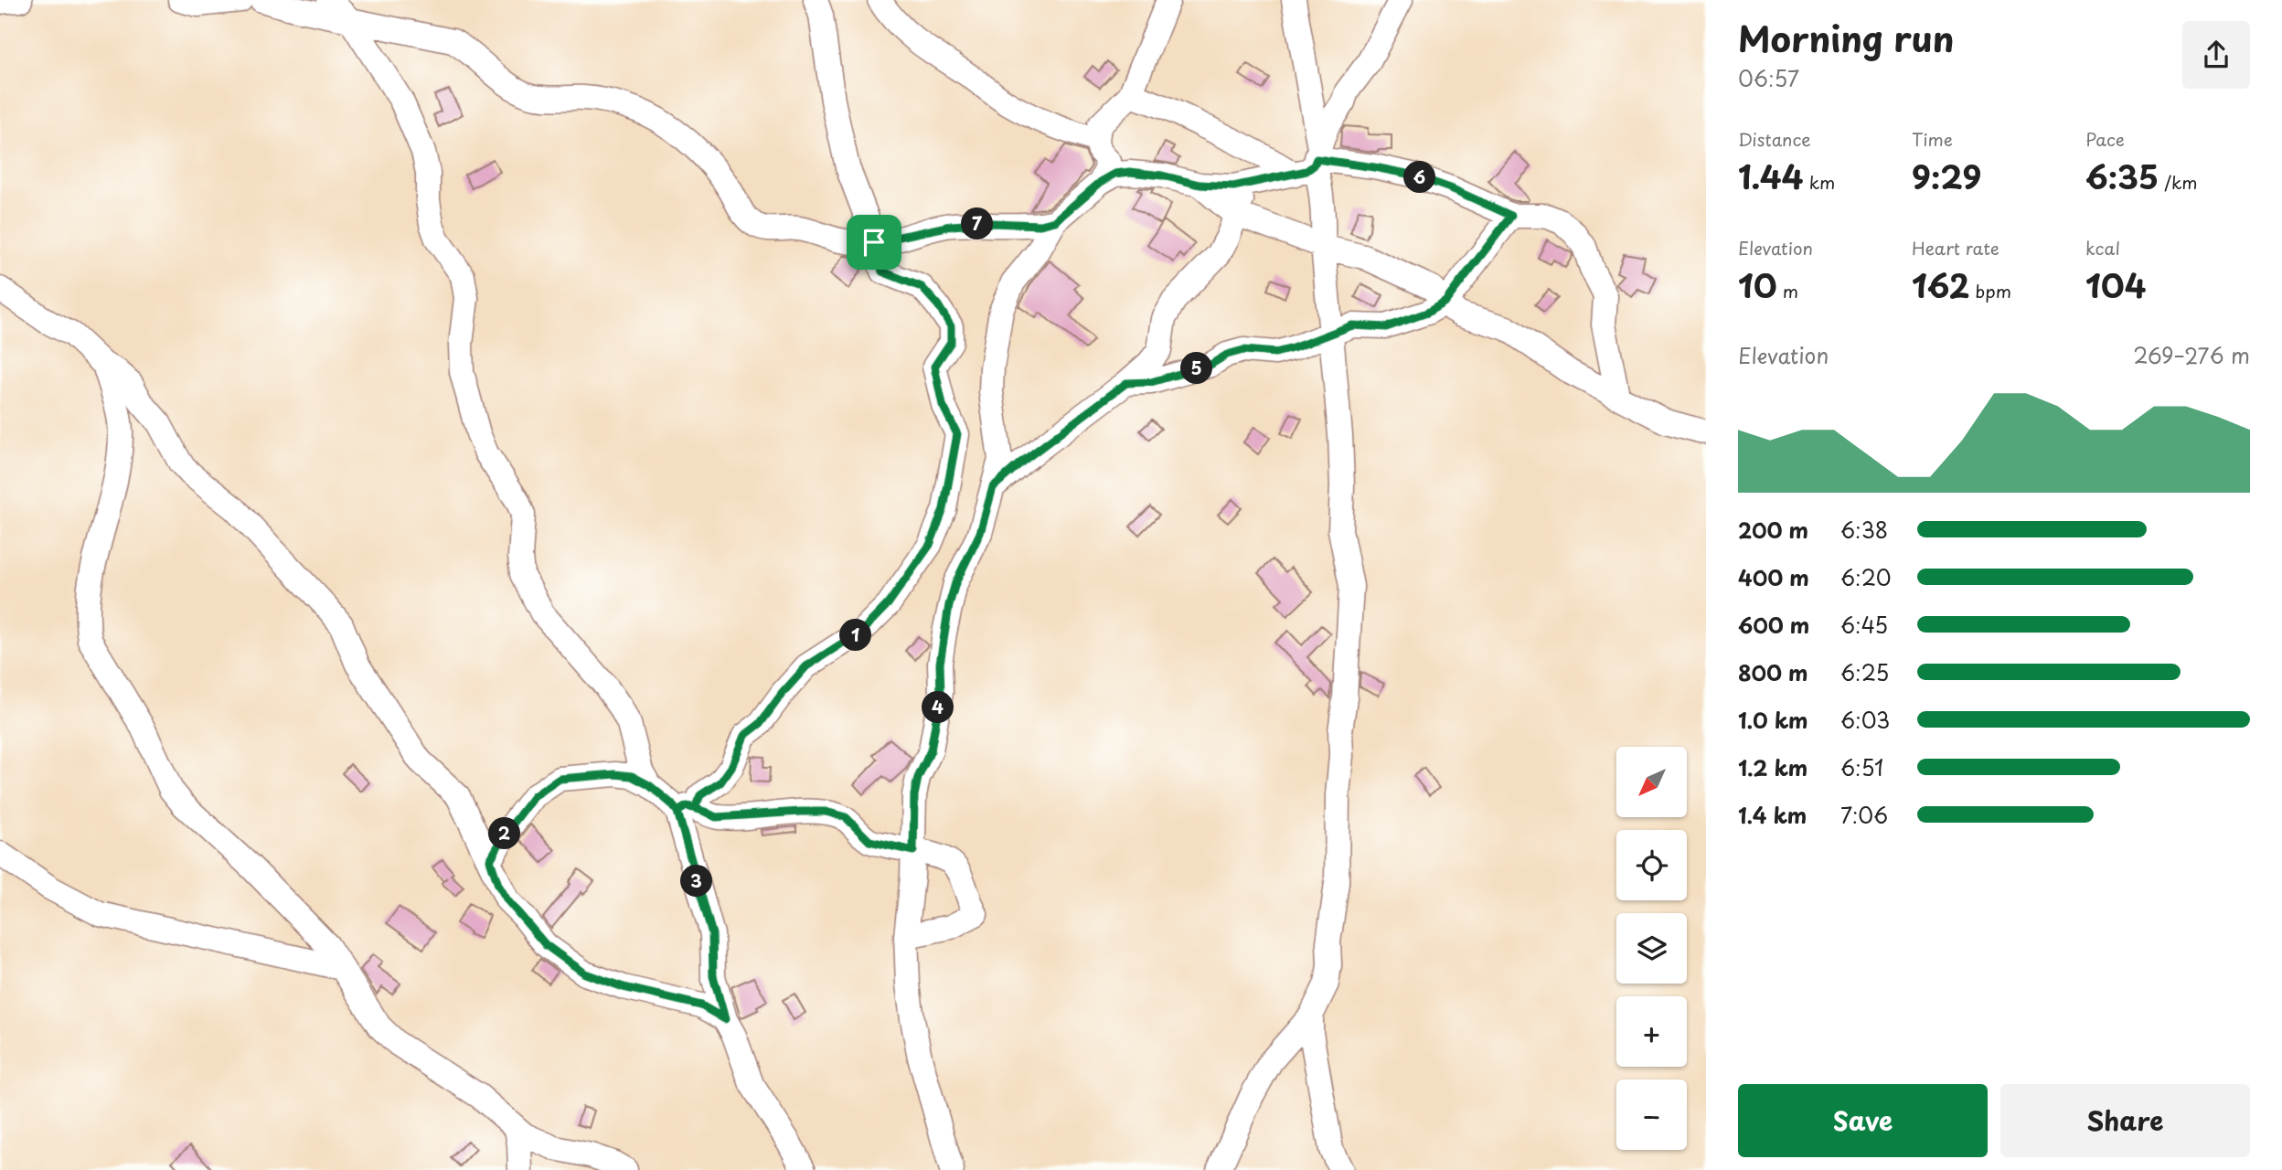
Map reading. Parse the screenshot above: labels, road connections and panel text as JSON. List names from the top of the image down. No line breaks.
{"north":"bottom left","page":{"heading":["Morning run","06:57"],"stats":[["Distance","1.44 km"],["Time","9:29"],["Pace","6:35 /km"],["Elevation","10 m"],["Heart rate","162 bpm"],["kcal","104"]],"pins":["6","7","5","1","4","2","3"],"chart":["Elevation","269–276 m"],"list":[{"name":"200 m","note":"6:38"},{"name":"400 m","note":"6:20"},{"name":"600 m","note":"6:45"},{"name":"800 m","note":"6:25"},{"name":"1.0 km","note":"6:03"},{"name":"1.2 km","note":"6:51"},{"name":"1.4 km","note":"7:06"}],"map_buttons":["+","−"],"buttons":["Save","Share"]}}
